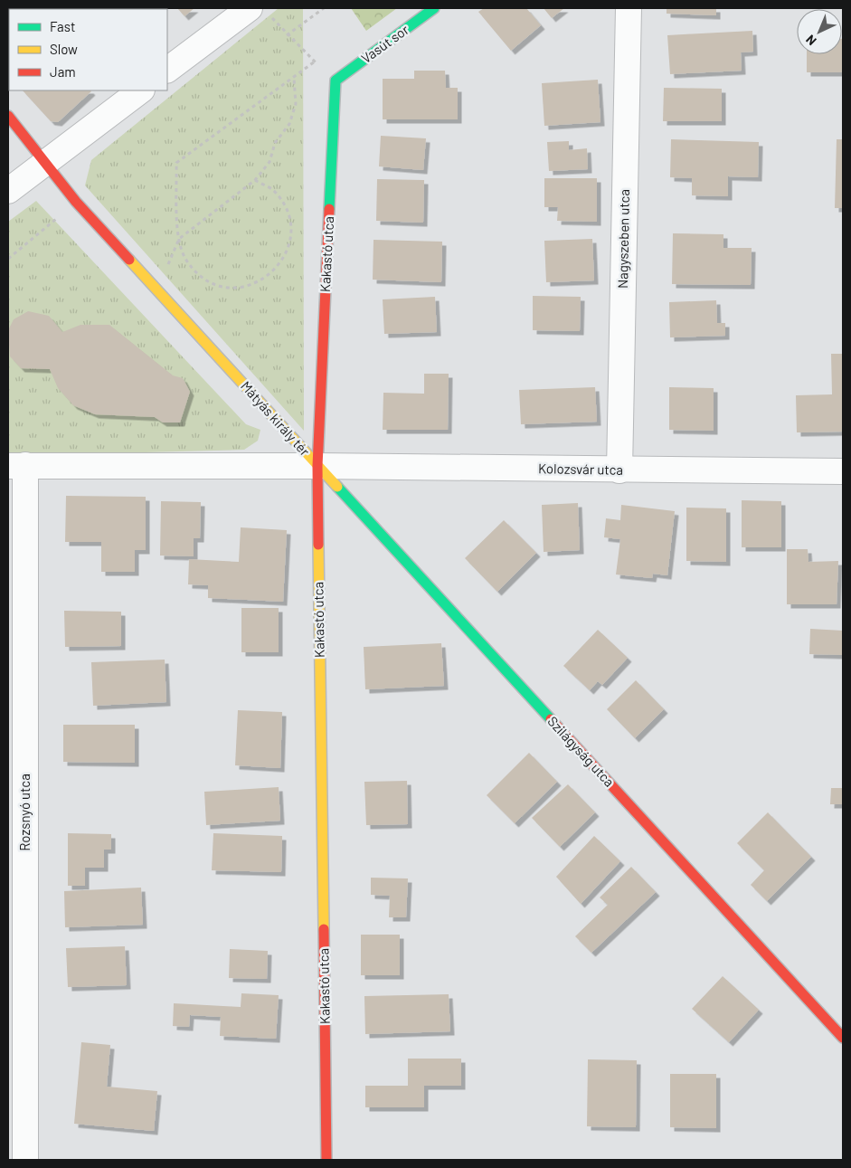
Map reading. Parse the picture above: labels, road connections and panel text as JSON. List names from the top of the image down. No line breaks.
{"streets":{"street":["Vasút sor","Nagyszeben utca","Kakastó utca","Mátyás király tér","Kolozsvár utca","Szilágyság utca","Rozsnyó utca"]},"crossings":[["Vasút sor","Kakastó utca"],["Nagyszeben utca","Kolozsvár utca"],["Kakastó utca","Mátyás király tér"],["Kakastó utca","Kolozsvár utca"],["Kakastó utca","Szilágyság utca"],["Mátyás király tér","Kolozsvár utca"],["Mátyás király tér","Szilágyság utca"],["Mátyás király tér","Rozsnyó utca"],["Kolozsvár utca","Szilágyság utca"]],"legend":["Fast","Slow","Jam"],"north":"bottom left"}
